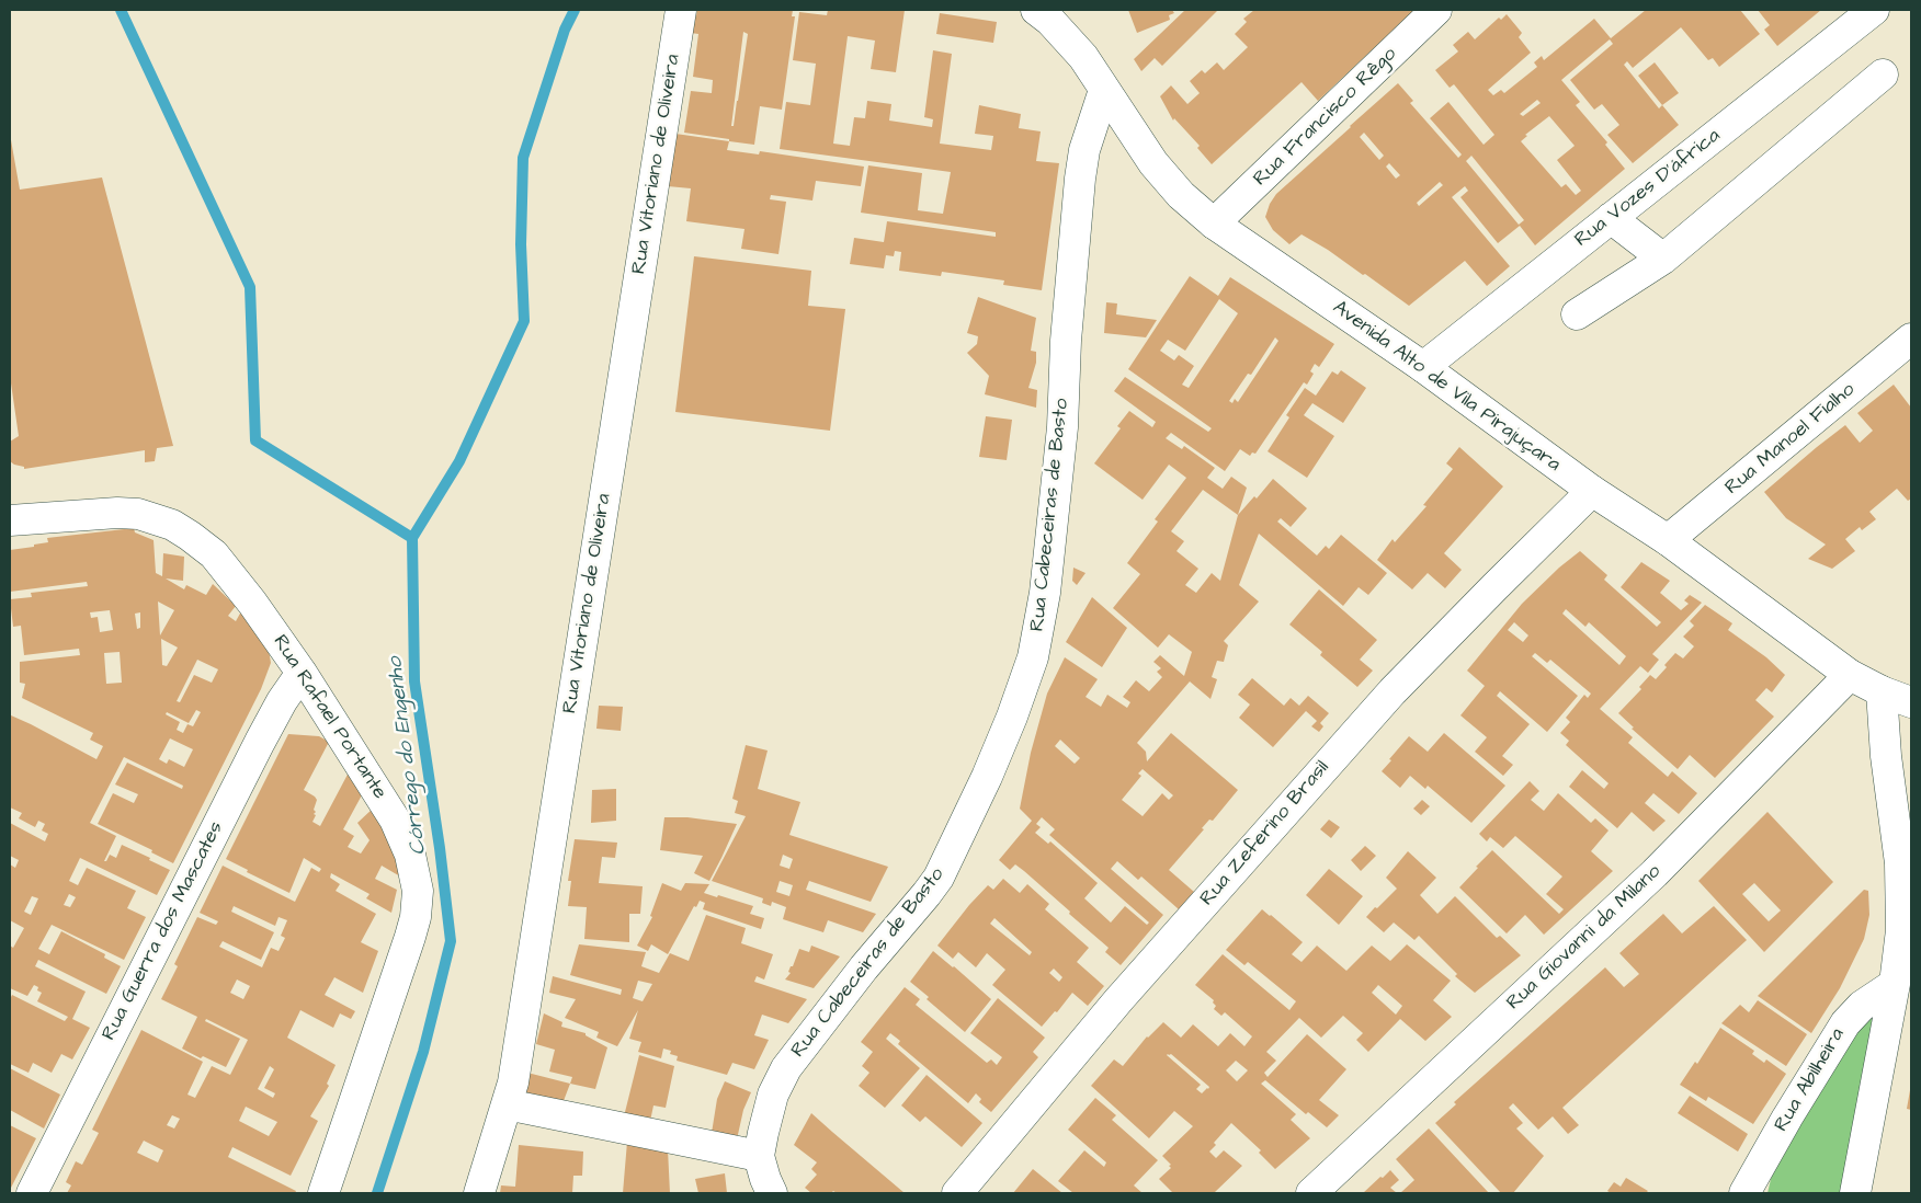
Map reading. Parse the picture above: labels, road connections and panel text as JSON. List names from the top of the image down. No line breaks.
{"streets":{"street":["Rua Francisco Rêgo","Rua Vitoriano de Oliveira","Rua Vozes D'áfrica","Avenida Alto de Vila Pirajuçara","Rua Manoel Fialho","Rua Cabeceiras de Basto","Rua Rafael Portante","Rua Zeferino Brasil","Rua Guerra dos Mascates","Rua Giovanni da Milano","Rua Abilheira"]},"crossings":[["Rua Francisco Rêgo","Avenida Alto de Vila Pirajuçara"],["Rua Vozes D'áfrica","Avenida Alto de Vila Pirajuçara"],["Avenida Alto de Vila Pirajuçara","Rua Manoel Fialho"],["Avenida Alto de Vila Pirajuçara","Rua Cabeceiras de Basto"],["Avenida Alto de Vila Pirajuçara","Rua Zeferino Brasil"],["Avenida Alto de Vila Pirajuçara","Rua Giovanni da Milano"],["Rua Rafael Portante","Rua Guerra dos Mascates"]],"water":["Córrego do Engenho"]}
